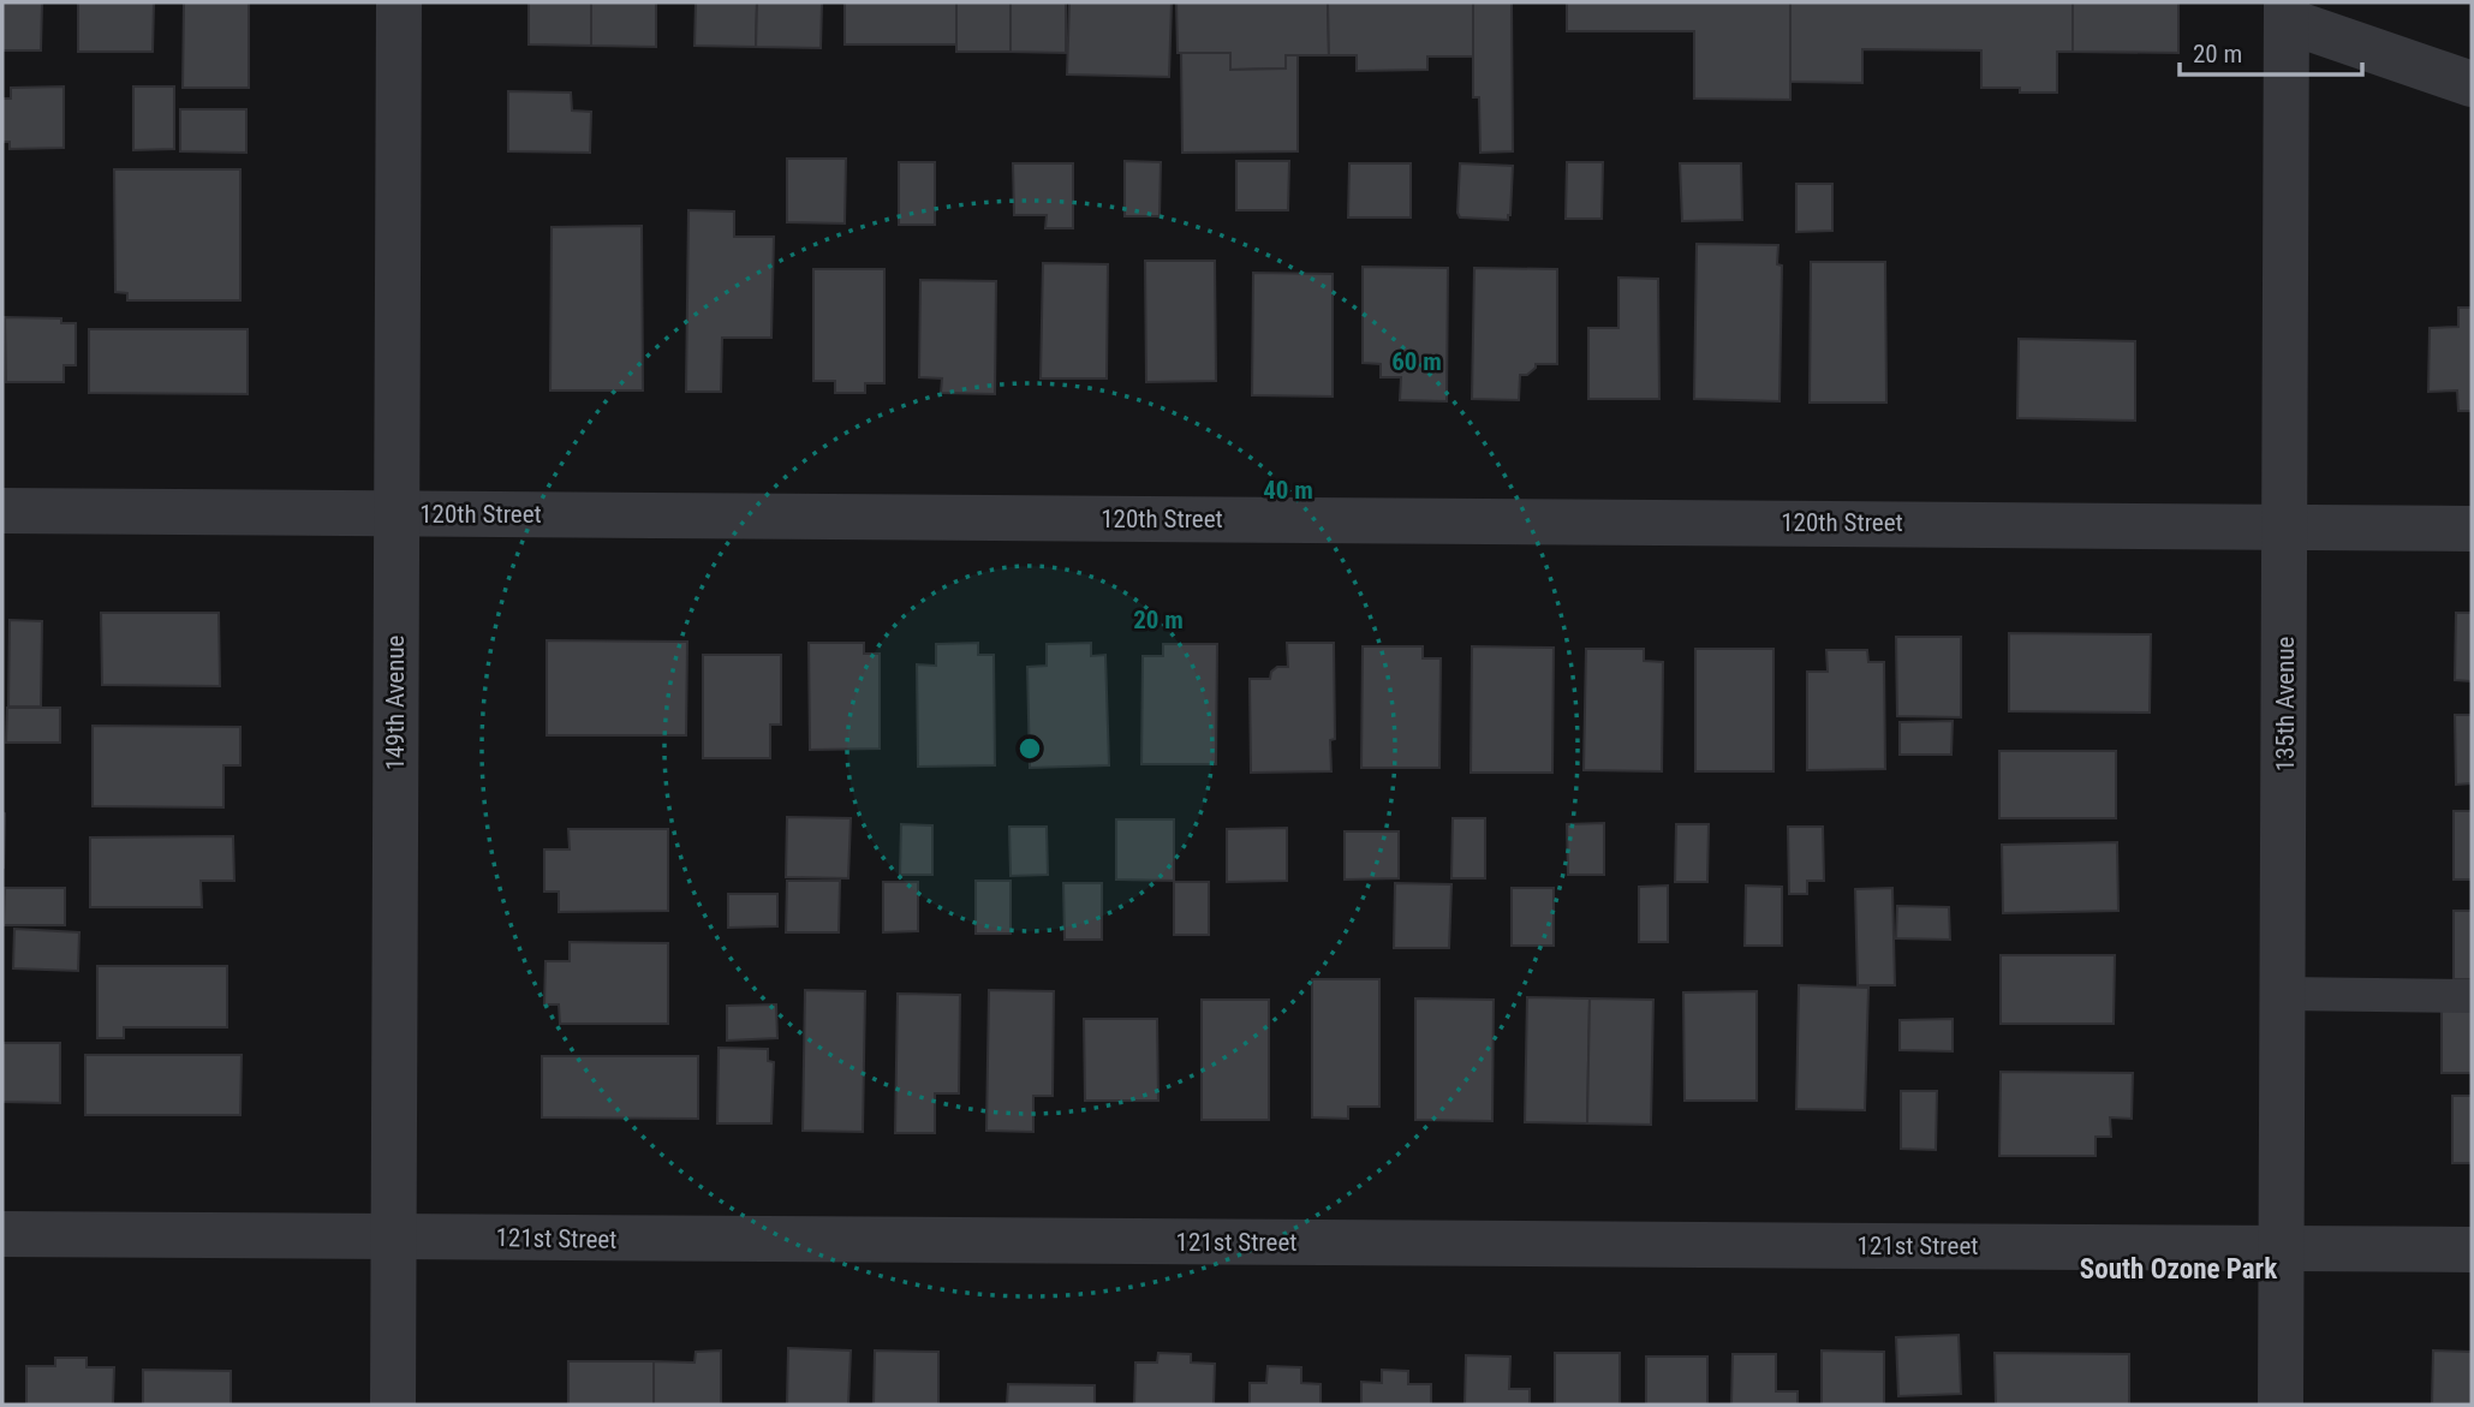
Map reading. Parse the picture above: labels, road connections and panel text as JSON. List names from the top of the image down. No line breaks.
{"streets":{"street":["120th Street","149th Avenue","135th Avenue","121st Street"]},"crossings":[["120th Street","149th Avenue"],["120th Street","135th Avenue"],["149th Avenue","121st Street"],["135th Avenue","121st Street"]],"districts":["South Ozone Park"],"scale_bar":"20 m","rings":["60 m","40 m","20 m"]}
